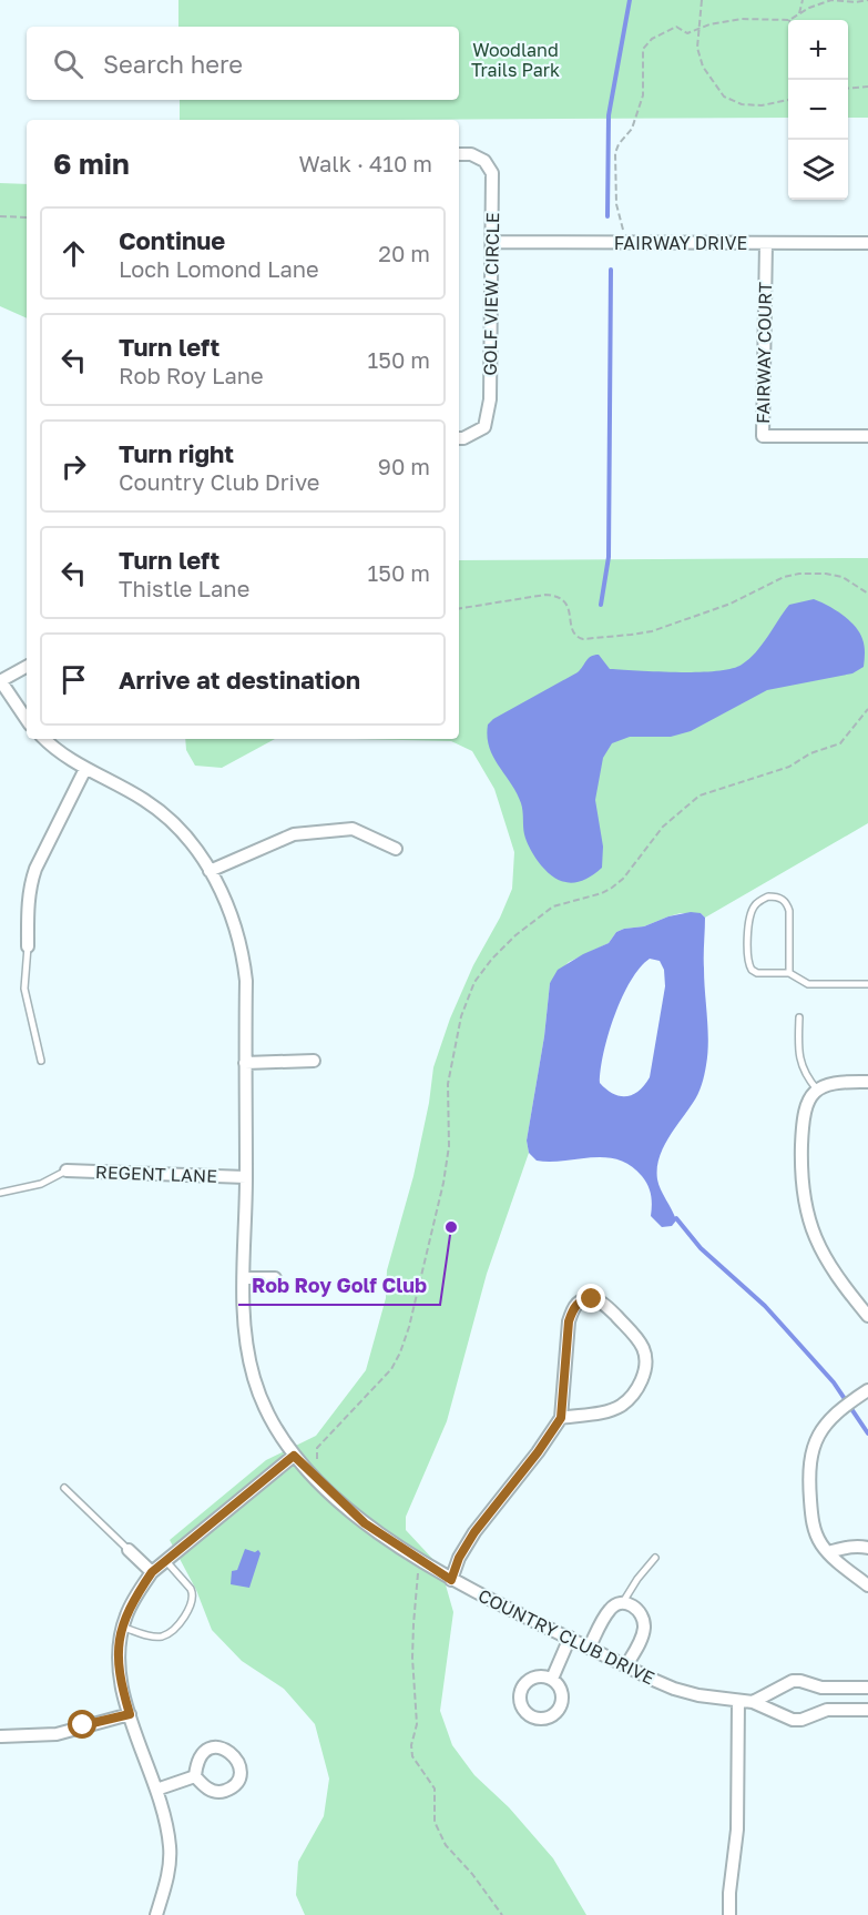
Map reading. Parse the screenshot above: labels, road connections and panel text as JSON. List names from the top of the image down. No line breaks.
{"streets":{"street":["FAIRWAY DRIVE","GOLF VIEW CIRCLE","FAIRWAY COURT","REGENT LANE","COUNTRY CLUB DRIVE"]},"crossings":[["FAIRWAY DRIVE","GOLF VIEW CIRCLE"],["FAIRWAY DRIVE","FAIRWAY COURT"],["REGENT LANE","COUNTRY CLUB DRIVE"]],"parks":["Woodland Trails Park"],"places":["Rob Roy Golf Club"],"page":{"map_buttons":["+","−"],"search":"Search here","heading":["6 min","Walk · 410 m"],"list":[["Continue","Loch Lomond Lane","20 m"],["Turn left","Rob Roy Lane","150 m"],["Turn right","Country Club Drive","90 m"],["Turn left","Thistle Lane","150 m"],"Arrive at destination"]}}
